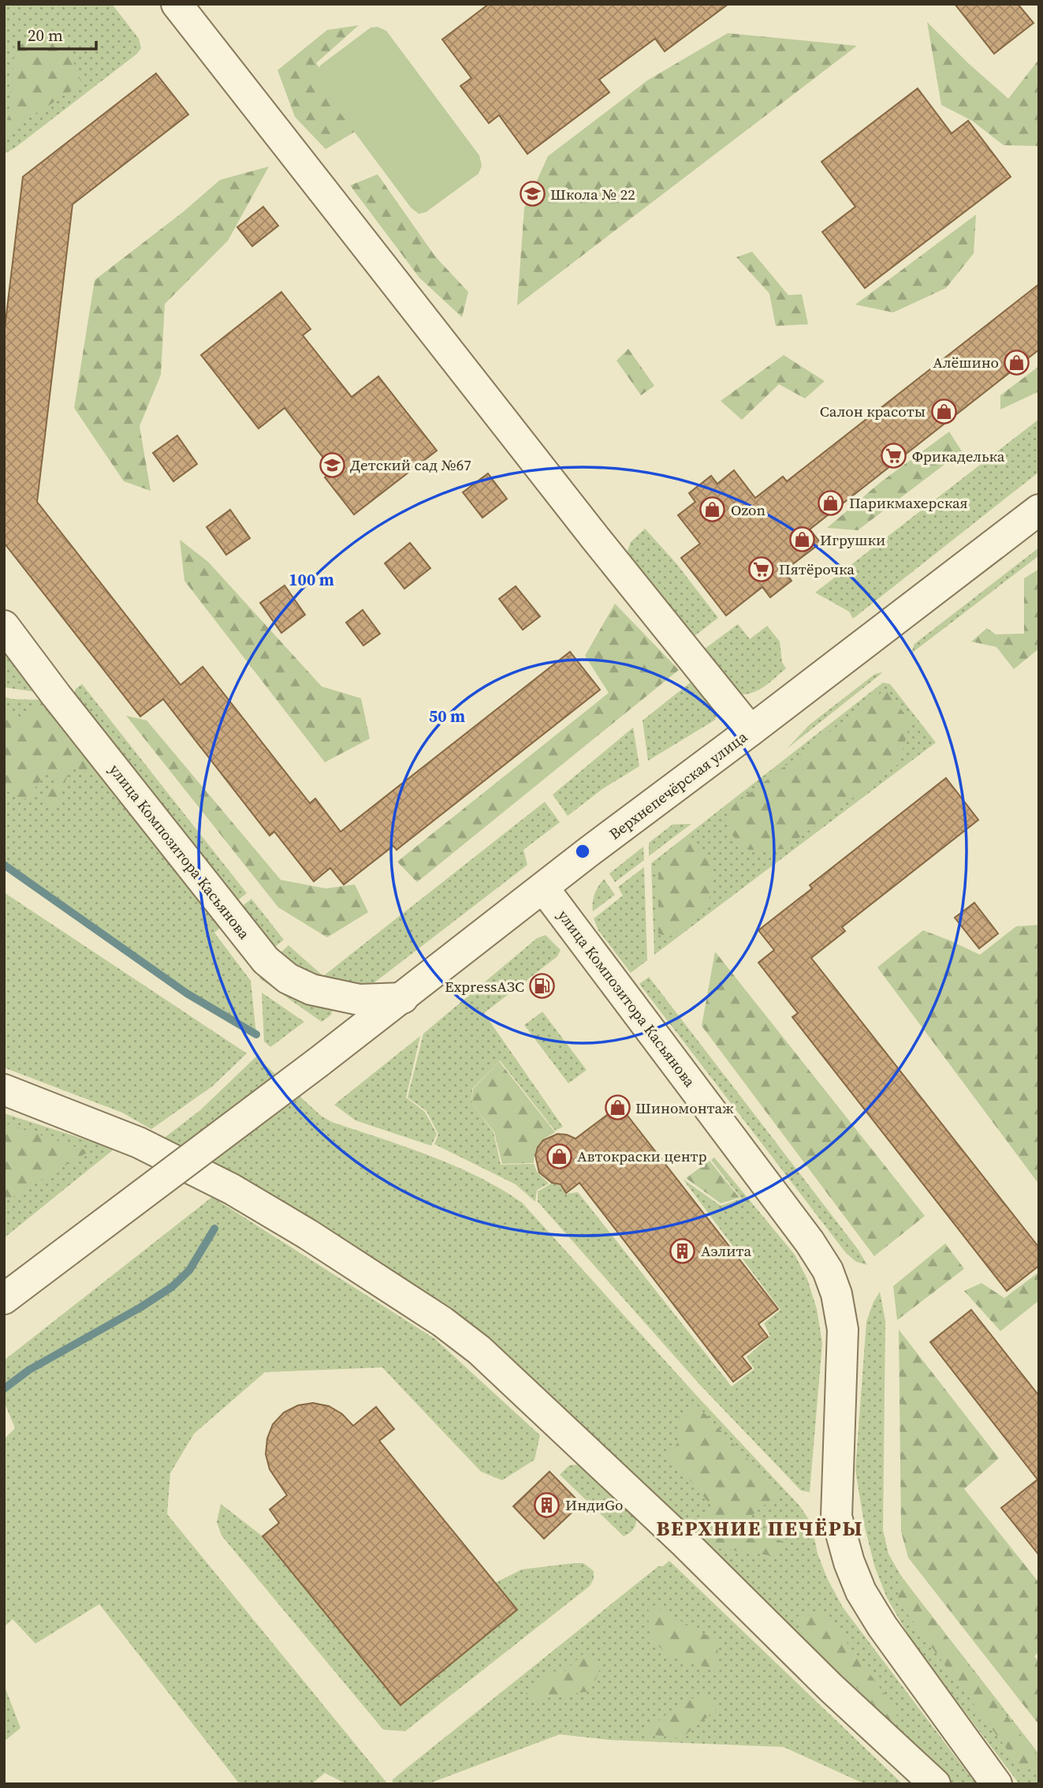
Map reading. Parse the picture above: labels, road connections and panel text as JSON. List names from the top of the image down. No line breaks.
{"streets":{"street":["Верхнепечёрская улица","улица Композитора Касьянова"]},"crossings":[["Верхнепечёрская улица","улица Композитора Касьянова"]],"districts":["ВЕРХНИЕ ПЕЧЁРЫ"],"places":{"school or university":["Школа № 22","Детский сад №67"],"shop":["Алёшино","Салон красоты","Парикмахерская","Ozon","Игрушки","Шиномонтаж","Автокраски центр"],"supermarket":["Фрикаделька","Пятёрочка"],"fuel station":["ExpressАЗС"],"building":["Аэлита","ИндиGo"]},"scale_bar":"20 m","rings":["100 m","50 m"]}
